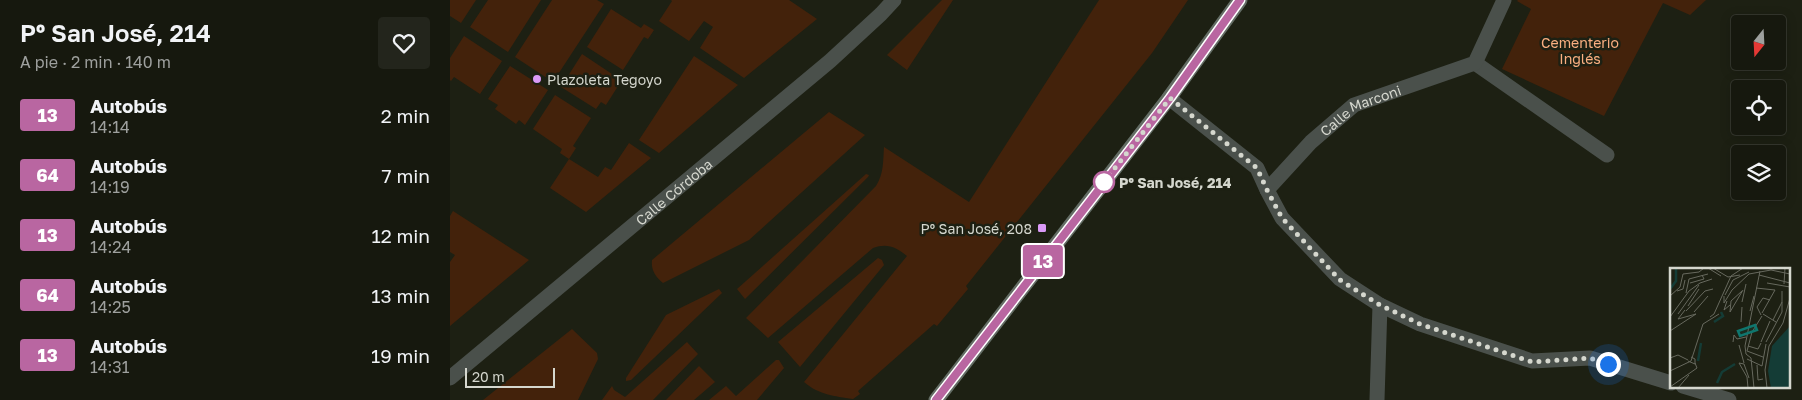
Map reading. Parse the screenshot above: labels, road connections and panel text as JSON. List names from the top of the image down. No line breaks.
{"streets":{"street":["Calle Marconi","Calle Córdoba"]},"parks":["Cementerio Inglés"],"places":{"other":["Plazoleta Tegoyo","Pº San José, 214"],"transit":["Pº San José, 208"]},"lines":["bus line 13"],"scale_bar":"20 m","north":"bottom","page":{"heading":["Pº San José, 214","A pie · 2 min · 140 m"],"on_map":"13","list":[{"mark":"13","name":"Autobús","note":"14:14","value":"2 min"},{"mark":"64","name":"Autobús","note":"14:19","value":"7 min"},{"mark":"13","name":"Autobús","note":"14:24","value":"12 min"},{"mark":"64","name":"Autobús","note":"14:25","value":"13 min"},{"mark":"13","name":"Autobús","note":"14:31","value":"19 min"}],"scale":"20 m"}}
